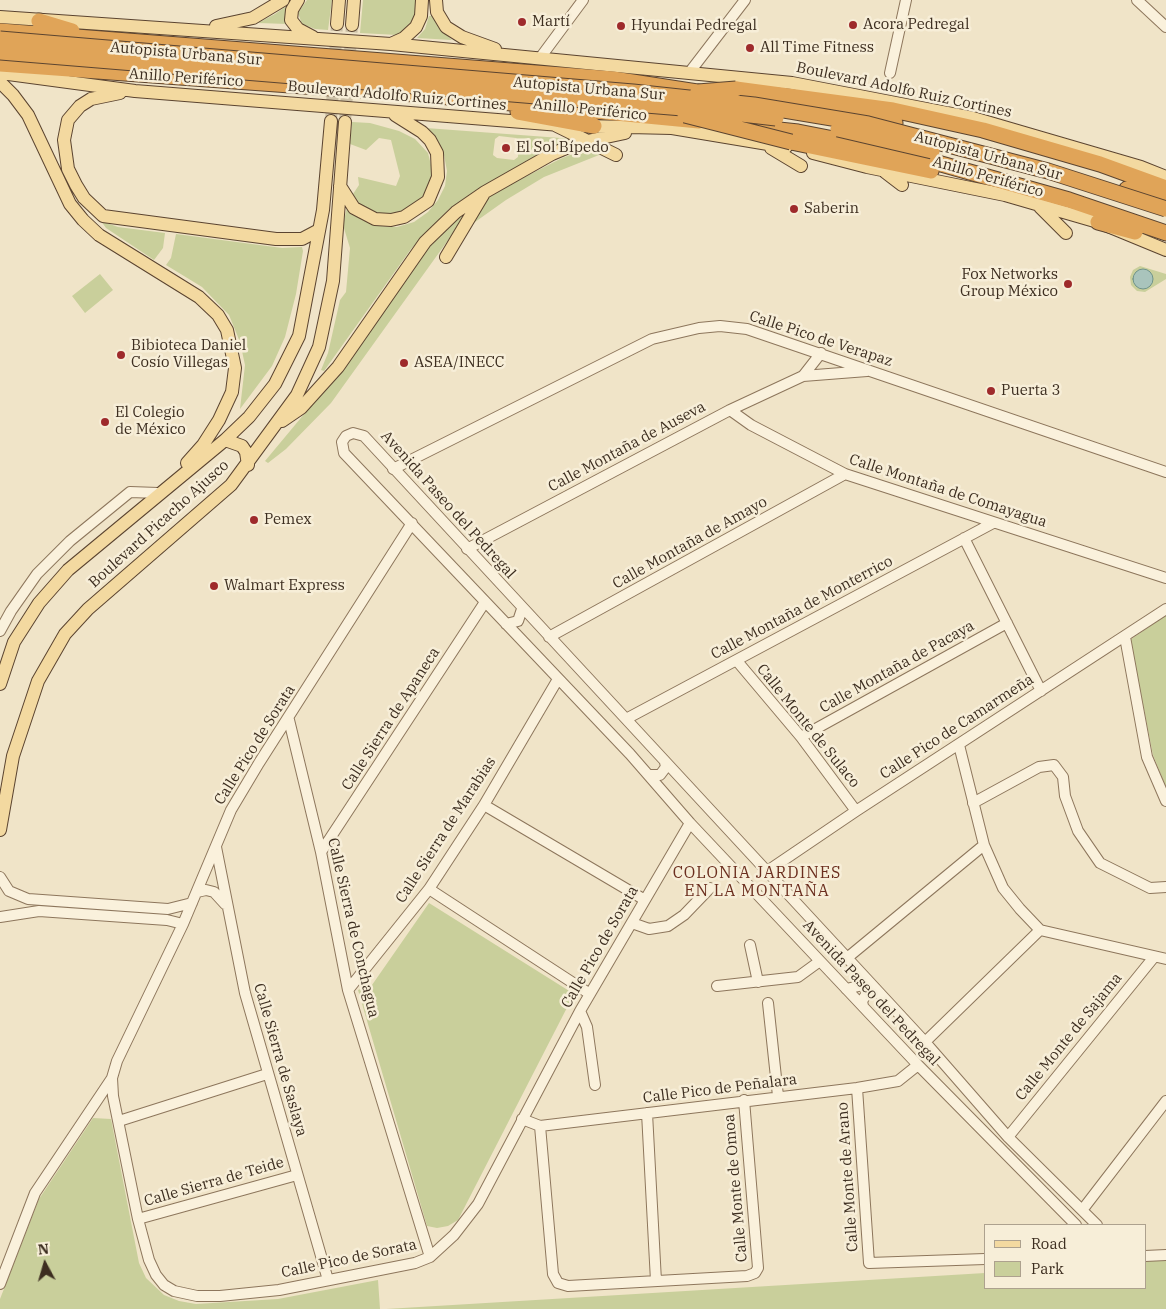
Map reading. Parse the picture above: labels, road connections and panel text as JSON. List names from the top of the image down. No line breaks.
{"streets":{"highway":["Autopista Urbana Sur","Anillo Periférico"],"main road":["Boulevard Adolfo Ruiz Cortines","Boulevard Picacho Ajusco"],"street":["Calle Pico de Verapaz","Calle Montaña de Auseva","Calle Montaña de Comayagua","Avenida Paseo del Pedregal","Calle Montaña de Amayo","Calle Montaña de Monterrico","Calle Montaña de Pacaya","Calle Sierra de Apaneca","Calle Monte de Sulaco","Calle Pico de Camarmeña","Calle Pico de Sorata","Calle Sierra de Marabias","Calle Sierra de Conchagua","Calle Monte de Sajama","Calle Sierra de Saslaya","Calle Pico de Peñalara","Calle Monte de Arano","Calle Sierra de Teide","Calle Monte de Omoa"]},"crossings":[["Calle Pico de Verapaz","Calle Montaña de Auseva"],["Calle Pico de Verapaz","Avenida Paseo del Pedregal"],["Calle Montaña de Auseva","Calle Montaña de Comayagua"],["Calle Montaña de Auseva","Avenida Paseo del Pedregal"],["Calle Montaña de Comayagua","Calle Montaña de Amayo"],["Calle Montaña de Comayagua","Calle Montaña de Monterrico"],["Avenida Paseo del Pedregal","Calle Montaña de Amayo"],["Avenida Paseo del Pedregal","Calle Montaña de Monterrico"],["Avenida Paseo del Pedregal","Calle Sierra de Apaneca"],["Avenida Paseo del Pedregal","Calle Pico de Camarmeña"],["Avenida Paseo del Pedregal","Calle Pico de Sorata"],["Avenida Paseo del Pedregal","Calle Sierra de Marabias"],["Avenida Paseo del Pedregal","Calle Monte de Sajama"],["Avenida Paseo del Pedregal","Calle Pico de Peñalara"],["Calle Montaña de Monterrico","Calle Monte de Sulaco"],["Calle Montaña de Pacaya","Calle Monte de Sulaco"],["Calle Sierra de Apaneca","Calle Sierra de Conchagua"],["Calle Monte de Sulaco","Calle Pico de Camarmeña"],["Calle Pico de Sorata","Calle Sierra de Conchagua"],["Calle Pico de Sorata","Calle Sierra de Saslaya"],["Calle Pico de Sorata","Calle Pico de Peñalara"],["Calle Pico de Sorata","Calle Sierra de Teide"],["Calle Sierra de Marabias","Calle Sierra de Conchagua"],["Calle Sierra de Saslaya","Calle Sierra de Teide"],["Calle Pico de Peñalara","Calle Monte de Arano"],["Calle Pico de Peñalara","Calle Monte de Omoa"]],"districts":["COLONIA JARDINES EN LA MONTAÑA"],"places":["Martí","Acora Pedregal","Hyundai Pedregal","All Time Fitness","El Sol Bípedo","Saberin","Fox Networks Group México","Bibioteca Daniel Cosío Villegas","ASEA/INECC","Puerta 3","El Colegio de México","Pemex","Walmart Express"],"legend":["Road","Park"],"north":"top"}
